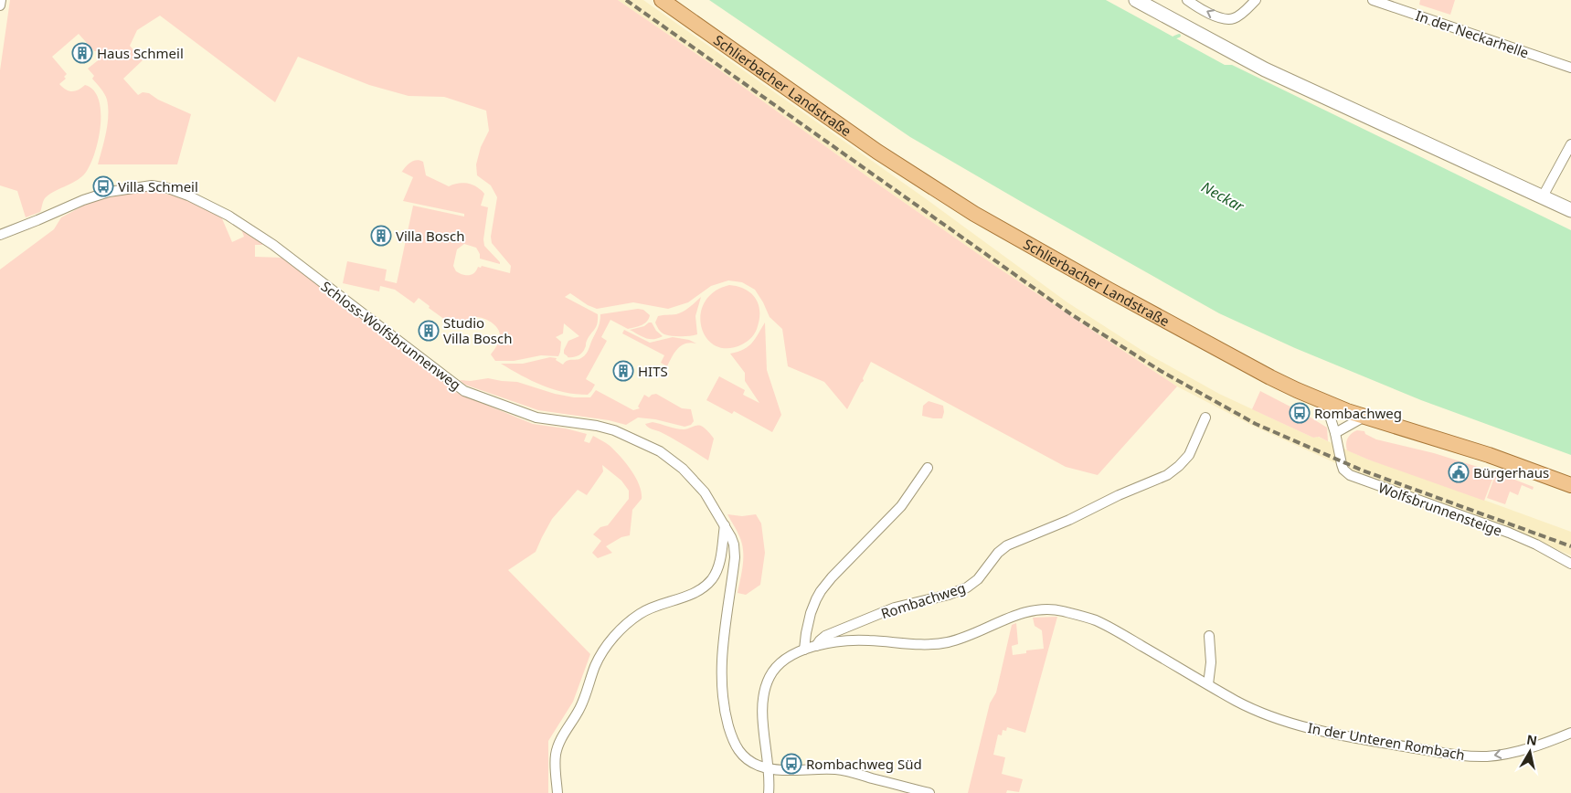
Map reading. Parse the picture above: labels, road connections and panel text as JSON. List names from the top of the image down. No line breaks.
{"streets":{"main road":["Schlierbacher Landstraße"],"street":["In der Neckarhelle","Schloss-Wolfsbrunnenweg","Wolfsbrunnensteige","Rombachweg","In der Unteren Rombach"]},"crossings":[["Schlierbacher Landstraße","Wolfsbrunnensteige"],["Schloss-Wolfsbrunnenweg","Rombachweg"],["Rombachweg","In der Unteren Rombach"]],"one_way":["In der Unteren Rombach"],"water":["Neckar"],"places":{"building":["Haus Schmeil","Villa Bosch","Studio Villa Bosch","HITS"],"bus stop":["Villa Schmeil","Rombachweg","Rombachweg Süd"],"public building":["Bürgerhaus"]},"north":"top"}
